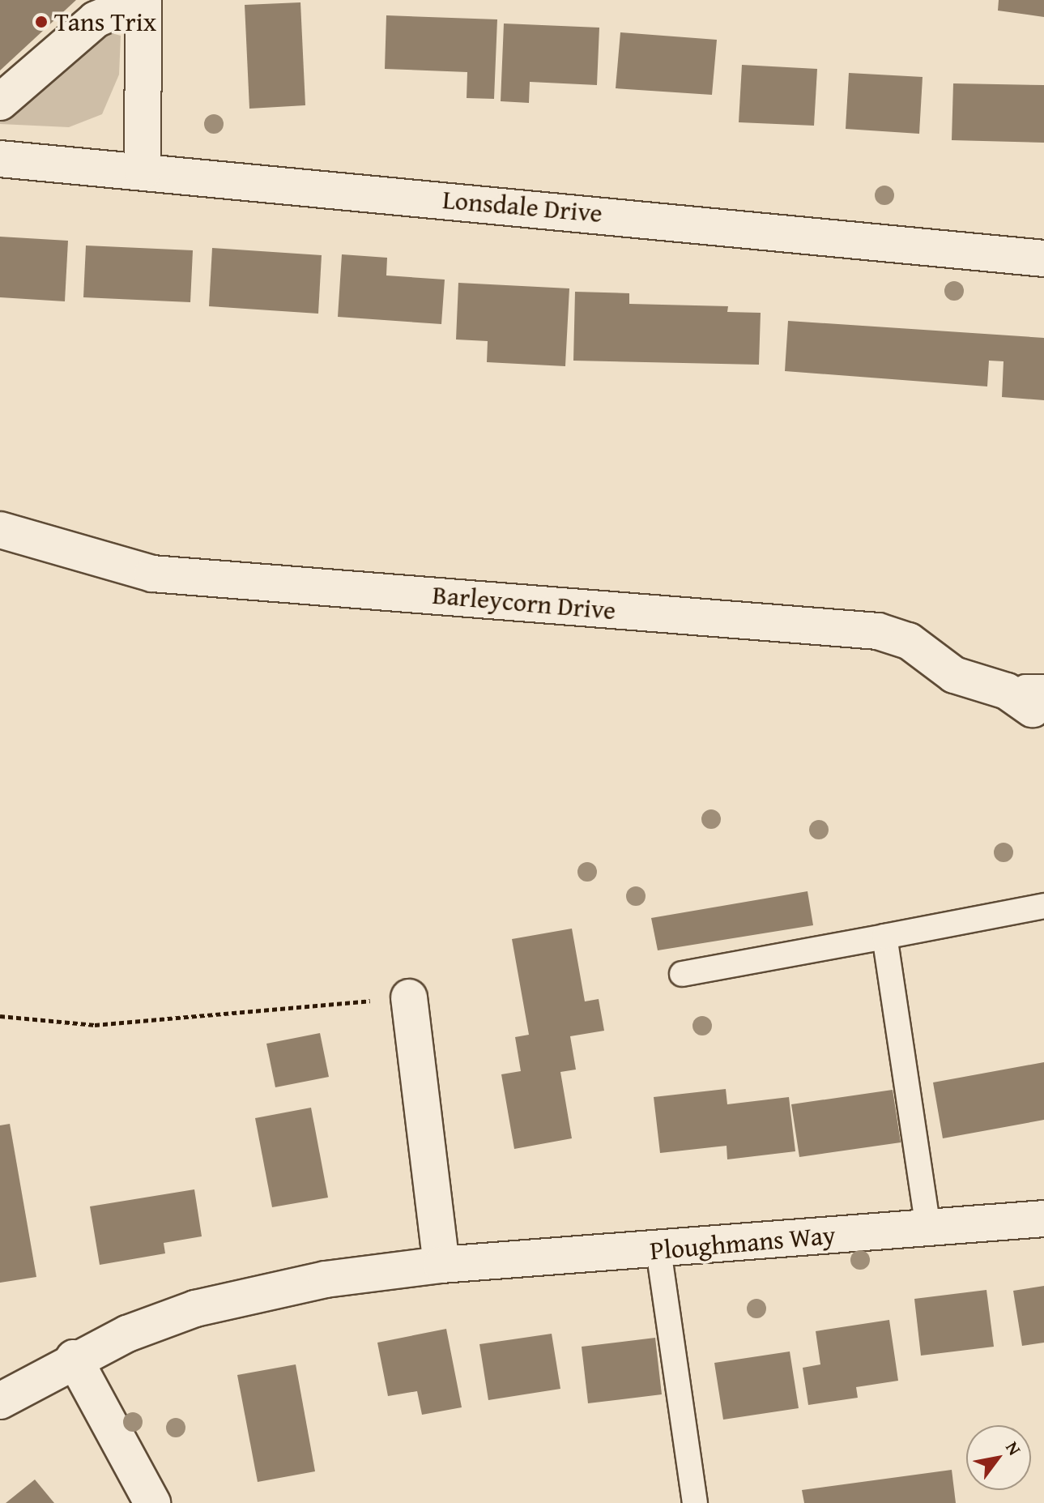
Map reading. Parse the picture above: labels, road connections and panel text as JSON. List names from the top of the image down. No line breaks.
{"streets":{"street":["Lonsdale Drive","Barleycorn Drive","Ploughmans Way"]},"places":["Tans Trix"],"north":"top right"}
